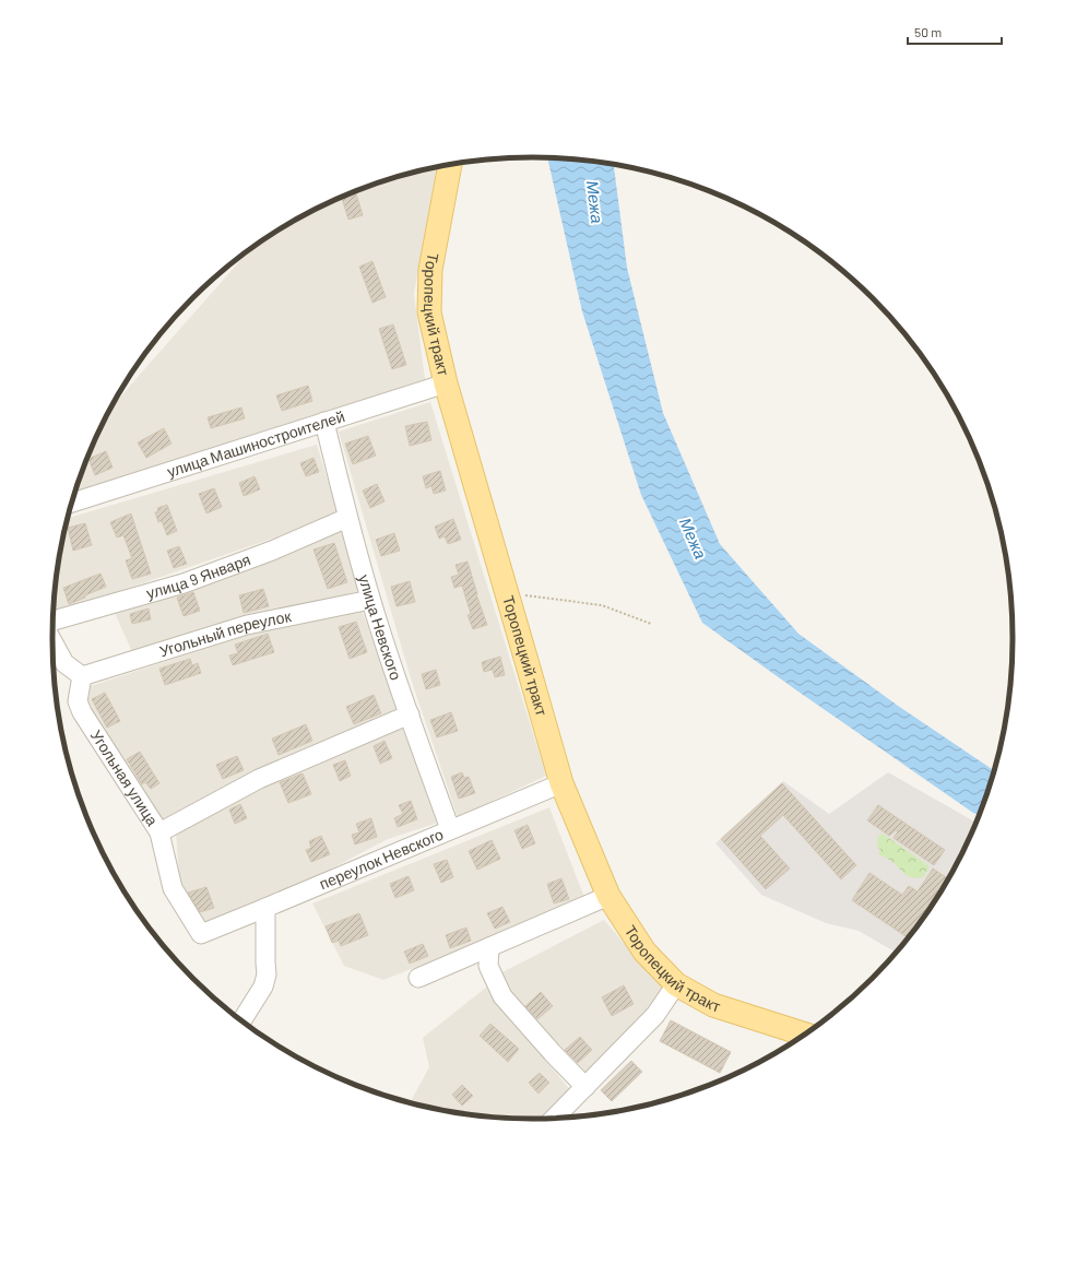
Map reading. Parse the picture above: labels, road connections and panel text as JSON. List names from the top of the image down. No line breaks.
{"streets":{"main road":["Торопецкий тракт"],"street":["улица Машиностроителей","улица 9 Января","улица Невского","Угольный переулок","Угольная улица","переулок Невского"]},"crossings":[["Торопецкий тракт","улица Машиностроителей"],["Торопецкий тракт","переулок Невского"],["улица Машиностроителей","улица Невского"],["улица 9 Января","улица Невского"],["улица Невского","Угольный переулок"],["улица Невского","переулок Невского"],["Угольный переулок","Угольная улица"],["Угольная улица","переулок Невского"]],"water":["Межа"],"scale_bar":"50 m"}
